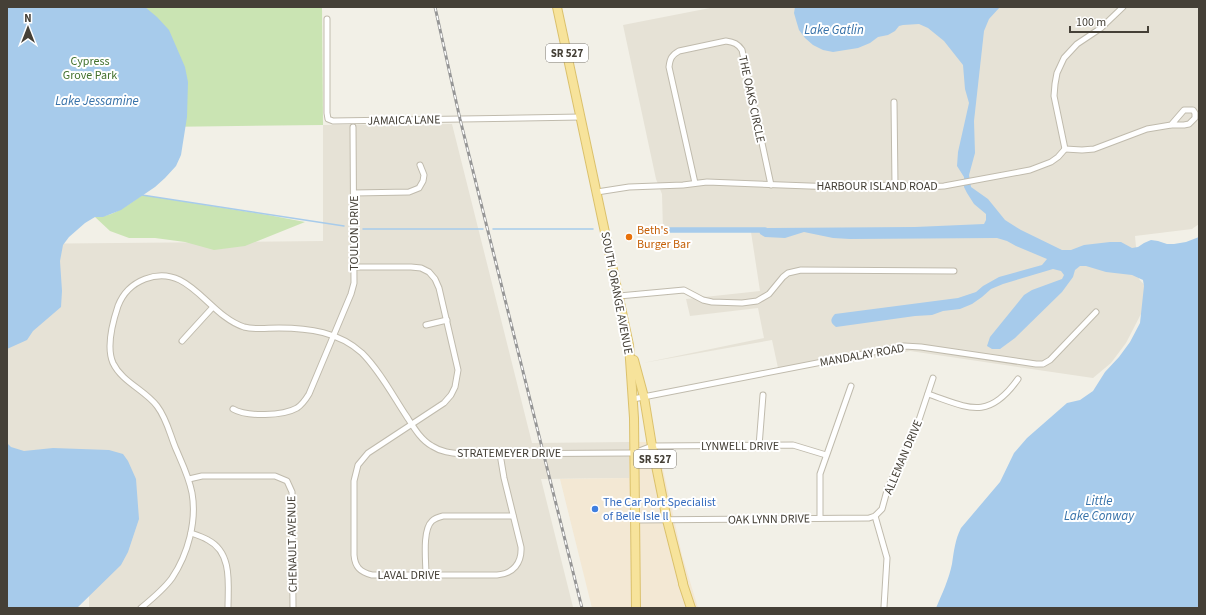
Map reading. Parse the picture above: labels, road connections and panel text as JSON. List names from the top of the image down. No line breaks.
{"streets":{"main road":["SR 527","SOUTH ORANGE AVENUE"],"street":["THE OAKS CIRCLE","JAMAICA LANE","HARBOUR ISLAND ROAD","TOULON DRIVE","MANDALAY ROAD","LYNWELL DRIVE","STRATEMEYER DRIVE","ALLEMAN DRIVE","OAK LYNN DRIVE","CHENAULT AVENUE","LAVAL DRIVE"]},"crossings":[["SR 527","SOUTH ORANGE AVENUE"],["SR 527","MANDALAY ROAD"],["SR 527","LYNWELL DRIVE"],["SR 527","OAK LYNN DRIVE"],["THE OAKS CIRCLE","HARBOUR ISLAND ROAD"],["JAMAICA LANE","SOUTH ORANGE AVENUE"],["HARBOUR ISLAND ROAD","SOUTH ORANGE AVENUE"],["TOULON DRIVE","STRATEMEYER DRIVE"],["SOUTH ORANGE AVENUE","MANDALAY ROAD"],["SOUTH ORANGE AVENUE","STRATEMEYER DRIVE"],["SOUTH ORANGE AVENUE","OAK LYNN DRIVE"],["STRATEMEYER DRIVE","CHENAULT AVENUE"],["STRATEMEYER DRIVE","LAVAL DRIVE"],["ALLEMAN DRIVE","OAK LYNN DRIVE"]],"water":["Lake Gatlin","Lake Jessamine","Little Lake Conway"],"parks":["Cypress Grove Park"],"places":["Beth's Burger Bar","The Car Port Specialist of Belle Isle ll"],"scale_bar":"100 m","north":"top"}
